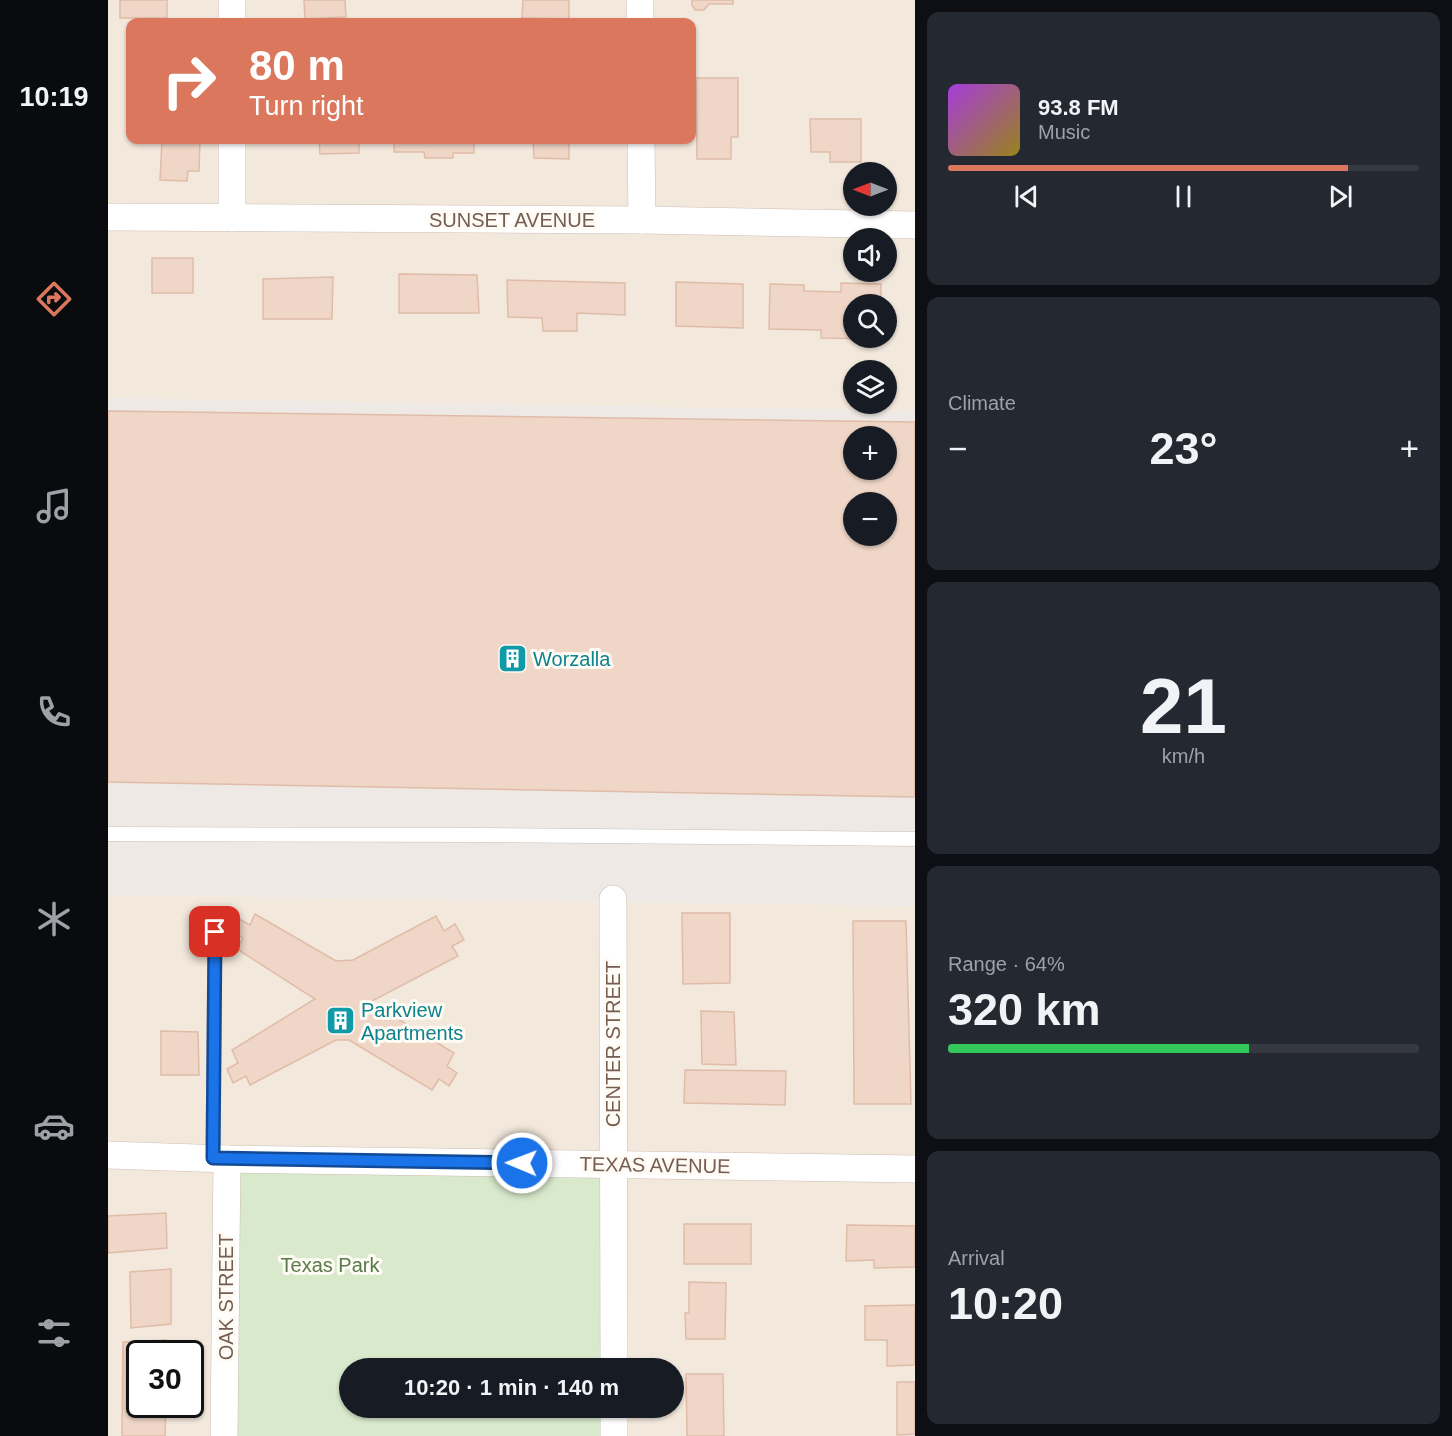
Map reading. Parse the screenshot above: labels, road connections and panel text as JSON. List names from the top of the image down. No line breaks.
{"streets":{"street":["SUNSET AVENUE","CENTER STREET","TEXAS AVENUE","OAK STREET"]},"crossings":[["CENTER STREET","TEXAS AVENUE"],["TEXAS AVENUE","OAK STREET"]],"parks":["Texas Park"],"places":{"building":["Worzalla","Parkview Apartments"]},"north":"left","page":{"tabs":"10:19","turn":["80 m","Turn right"],"song":["93.8 FM","Music"],"map_buttons":["+","−"],"tile":["Climate",["21","km/h"],["Range · 64%","320 km"],["Arrival","10:20"]],"heat":["−","23°","+"],"limit":"30","trip":"10:20 · 1 min · 140 m"}}
